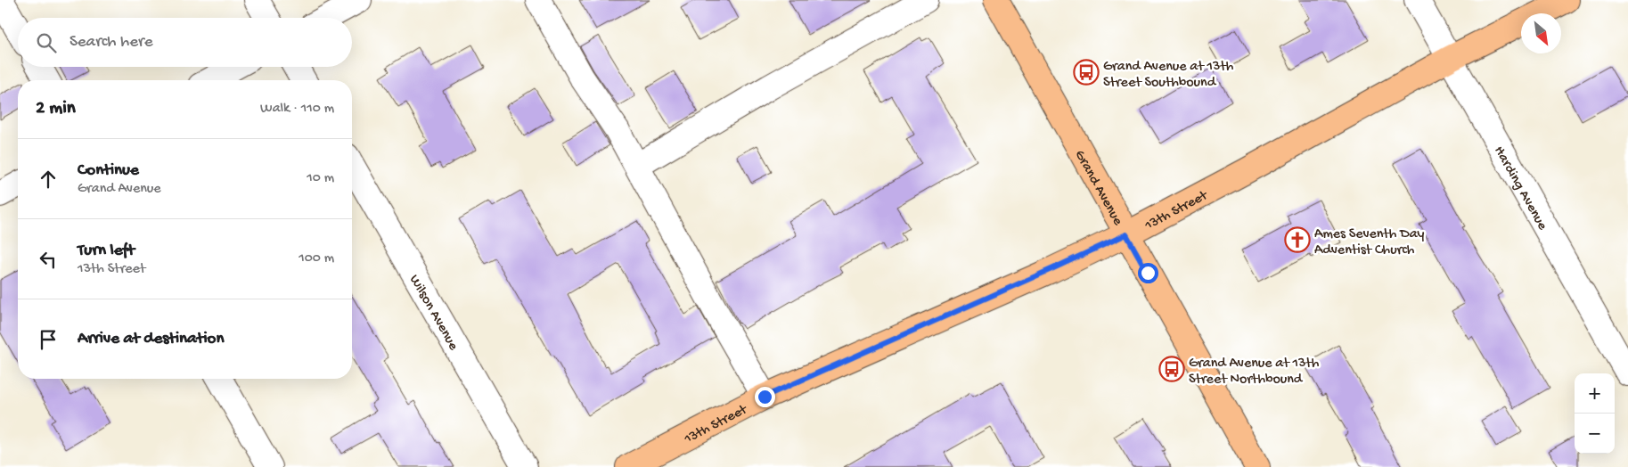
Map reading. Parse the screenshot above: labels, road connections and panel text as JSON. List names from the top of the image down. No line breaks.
{"streets":{"main road":["Grand Avenue","13th Street"],"street":["Harding Avenue","Wilson Avenue"]},"crossings":[["Harding Avenue","13th Street"],["Grand Avenue","13th Street"]],"places":{"bus stop":["Grand Avenue at 13th Street Southbound","Grand Avenue at 13th Street Northbound"],"church":["Ames Seventh Day Adventist Church"]},"north":"bottom right","page":{"search":"Search here","heading":["2 min","Walk · 110 m"],"list":[["Continue","Grand Avenue","10 m"],["Turn left","13th Street","100 m"],"Arrive at destination"],"map_buttons":["+","−"]}}
